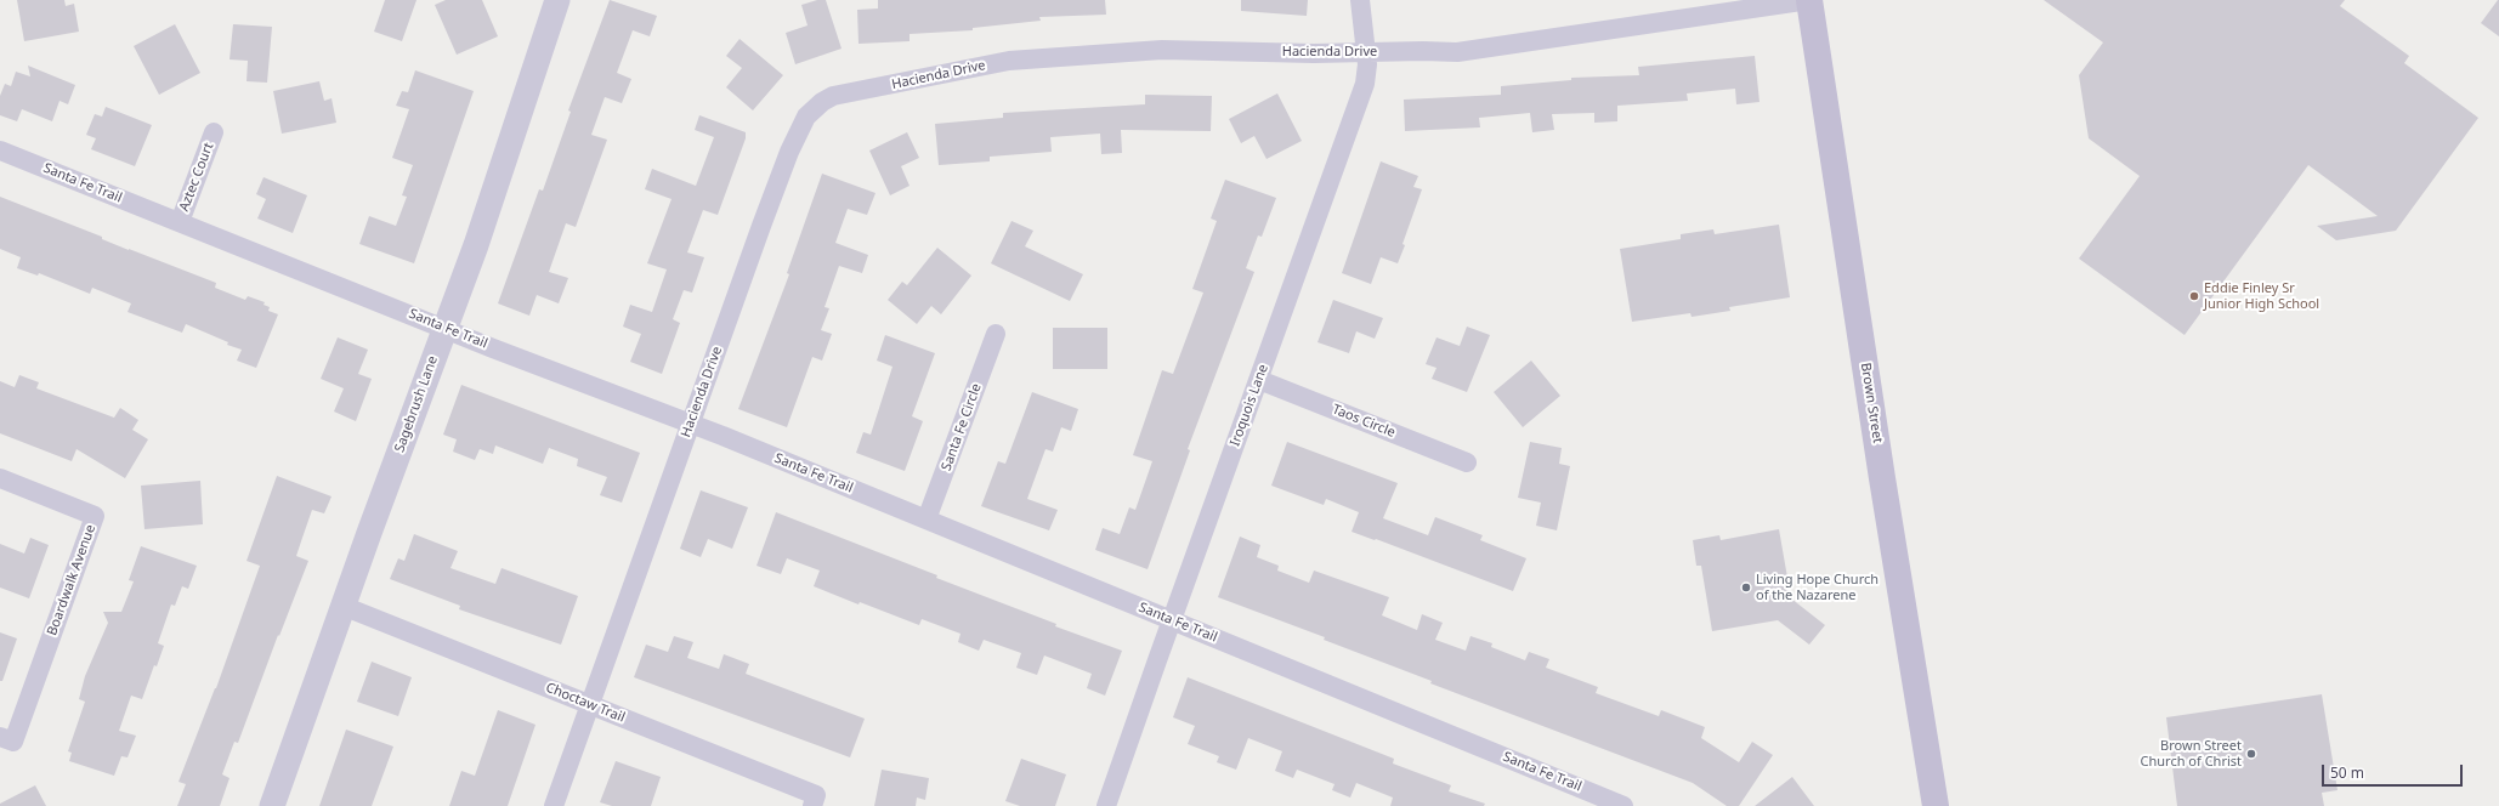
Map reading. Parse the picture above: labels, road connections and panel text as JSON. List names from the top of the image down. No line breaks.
{"streets":{"main road":["Brown Street"],"street":["Hacienda Drive","Aztec Court","Santa Fe Trail","Sagebrush Lane","Iroquois Lane","Taos Circle","Santa Fe Circle","Boardwalk Avenue","Choctaw Trail"]},"crossings":[["Hacienda Drive","Santa Fe Trail"],["Hacienda Drive","Brown Street"],["Hacienda Drive","Iroquois Lane"],["Hacienda Drive","Choctaw Trail"],["Aztec Court","Santa Fe Trail"],["Santa Fe Trail","Sagebrush Lane"],["Santa Fe Trail","Iroquois Lane"],["Santa Fe Trail","Santa Fe Circle"],["Sagebrush Lane","Choctaw Trail"],["Iroquois Lane","Taos Circle"]],"places":["Eddie Finley Sr Junior High School","Living Hope Church of the Nazarene","Brown Street Church of Christ"],"scale_bar":"50 m"}
